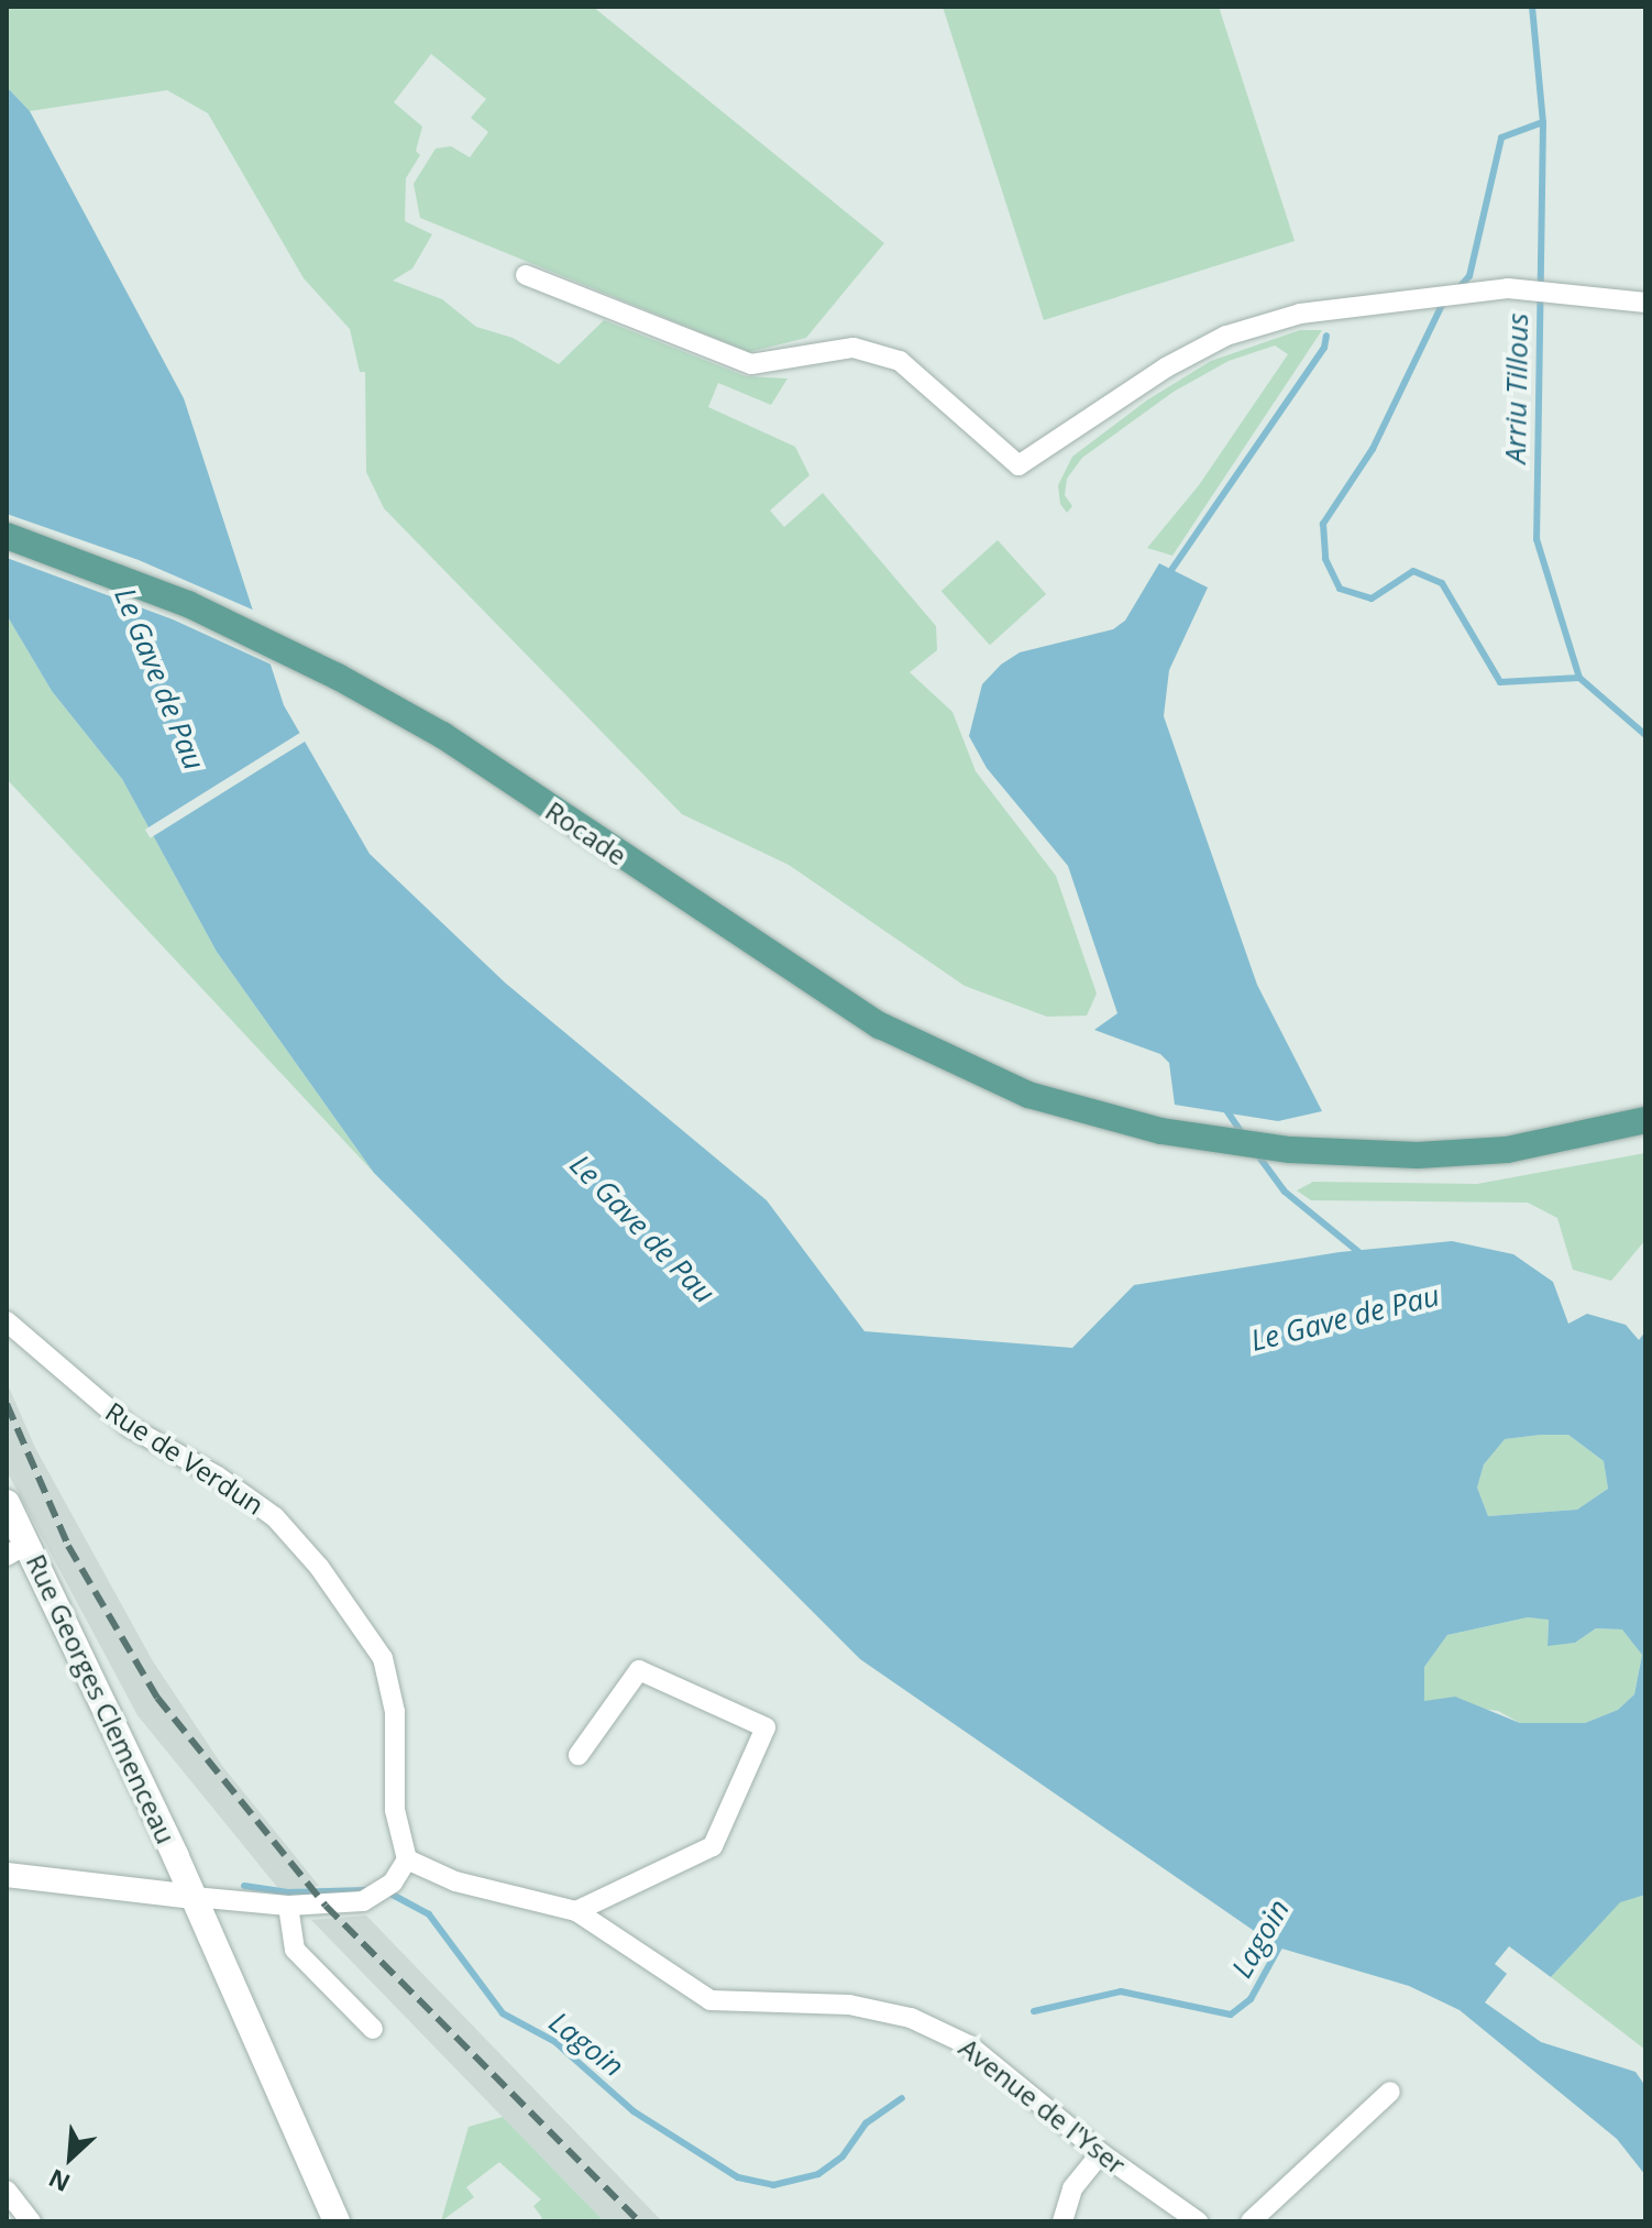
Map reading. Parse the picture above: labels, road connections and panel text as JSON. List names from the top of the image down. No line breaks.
{"streets":{"main road":["Rocade","Rue Georges Clemenceau"],"street":["Rue de Verdun","Avenue de l'Yser"]},"crossings":[["Rue de Verdun","Avenue de l'Yser"]],"water":["Arriu Tillous","Le Gave de Pau","Lagoin"],"north":"bottom left"}
